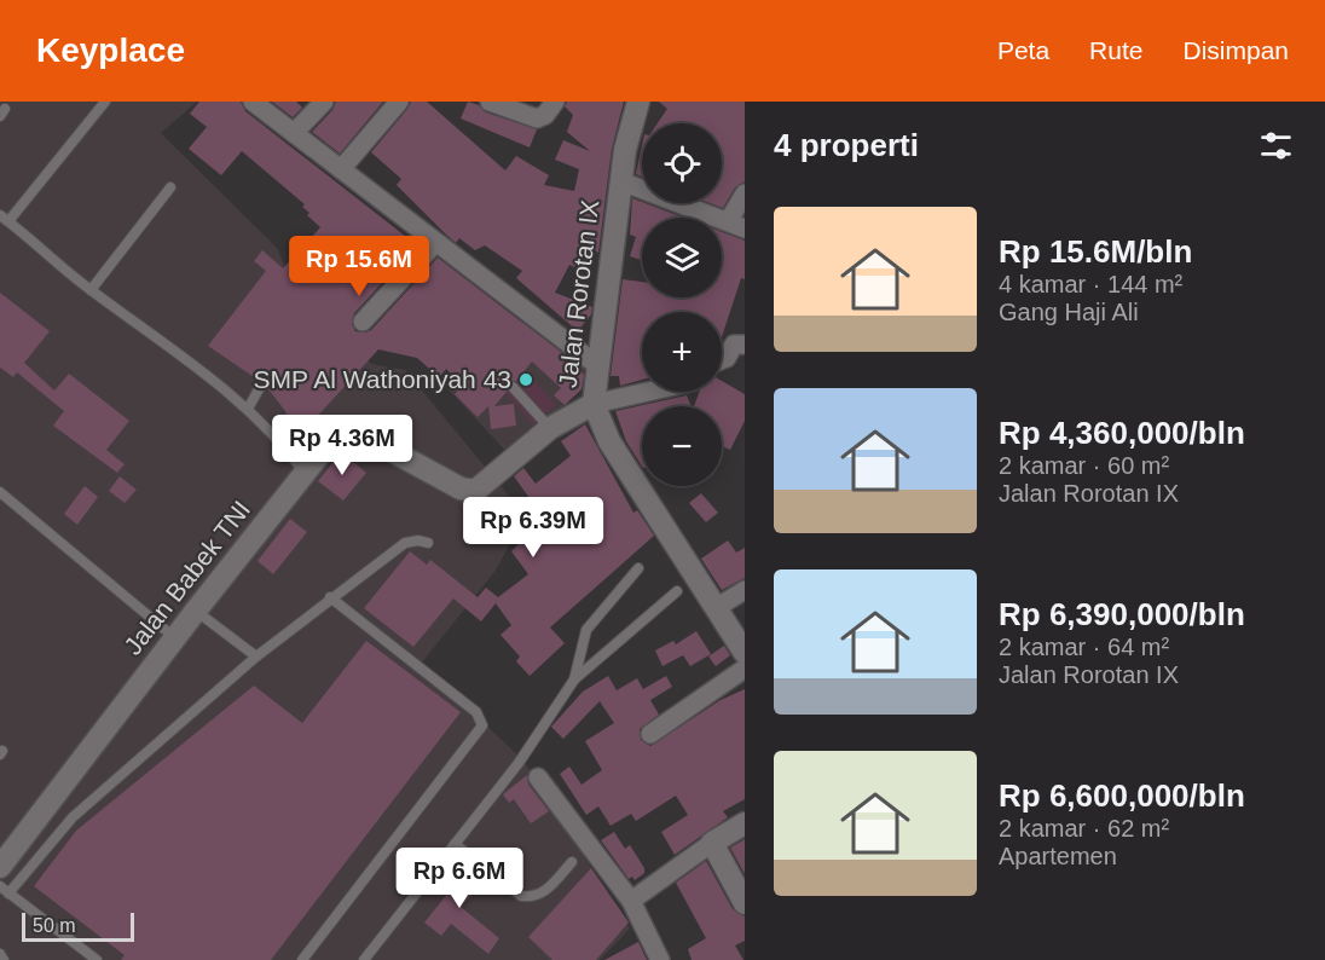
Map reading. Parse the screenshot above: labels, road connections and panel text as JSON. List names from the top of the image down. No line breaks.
{"streets":{"street":["Jalan Rorotan IX","Jalan Babek TNI"]},"crossings":[["Jalan Rorotan IX","Jalan Babek TNI"]],"places":["SMP Al Wathoniyah 43"],"scale_bar":"50 m","page":{"header":"Keyplace","nav":["Peta","Rute","Disimpan"],"heading":"4 properti","map_buttons":["+","−"],"list":[{"name":"Rp 15.6M/bln","note":"4 kamar · 144 m² · Gang Haji Ali"},{"name":"Rp 4,360,000/bln","note":"2 kamar · 60 m² · Jalan Rorotan IX"},{"name":"Rp 6,390,000/bln","note":"2 kamar · 64 m² · Jalan Rorotan IX"},{"name":"Rp 6,600,000/bln","note":"2 kamar · 62 m² · Apartemen"}],"price":["Rp 15.6M","Rp 4.36M","Rp 6.39M","Rp 6.6M"],"scale":"50 m"}}
